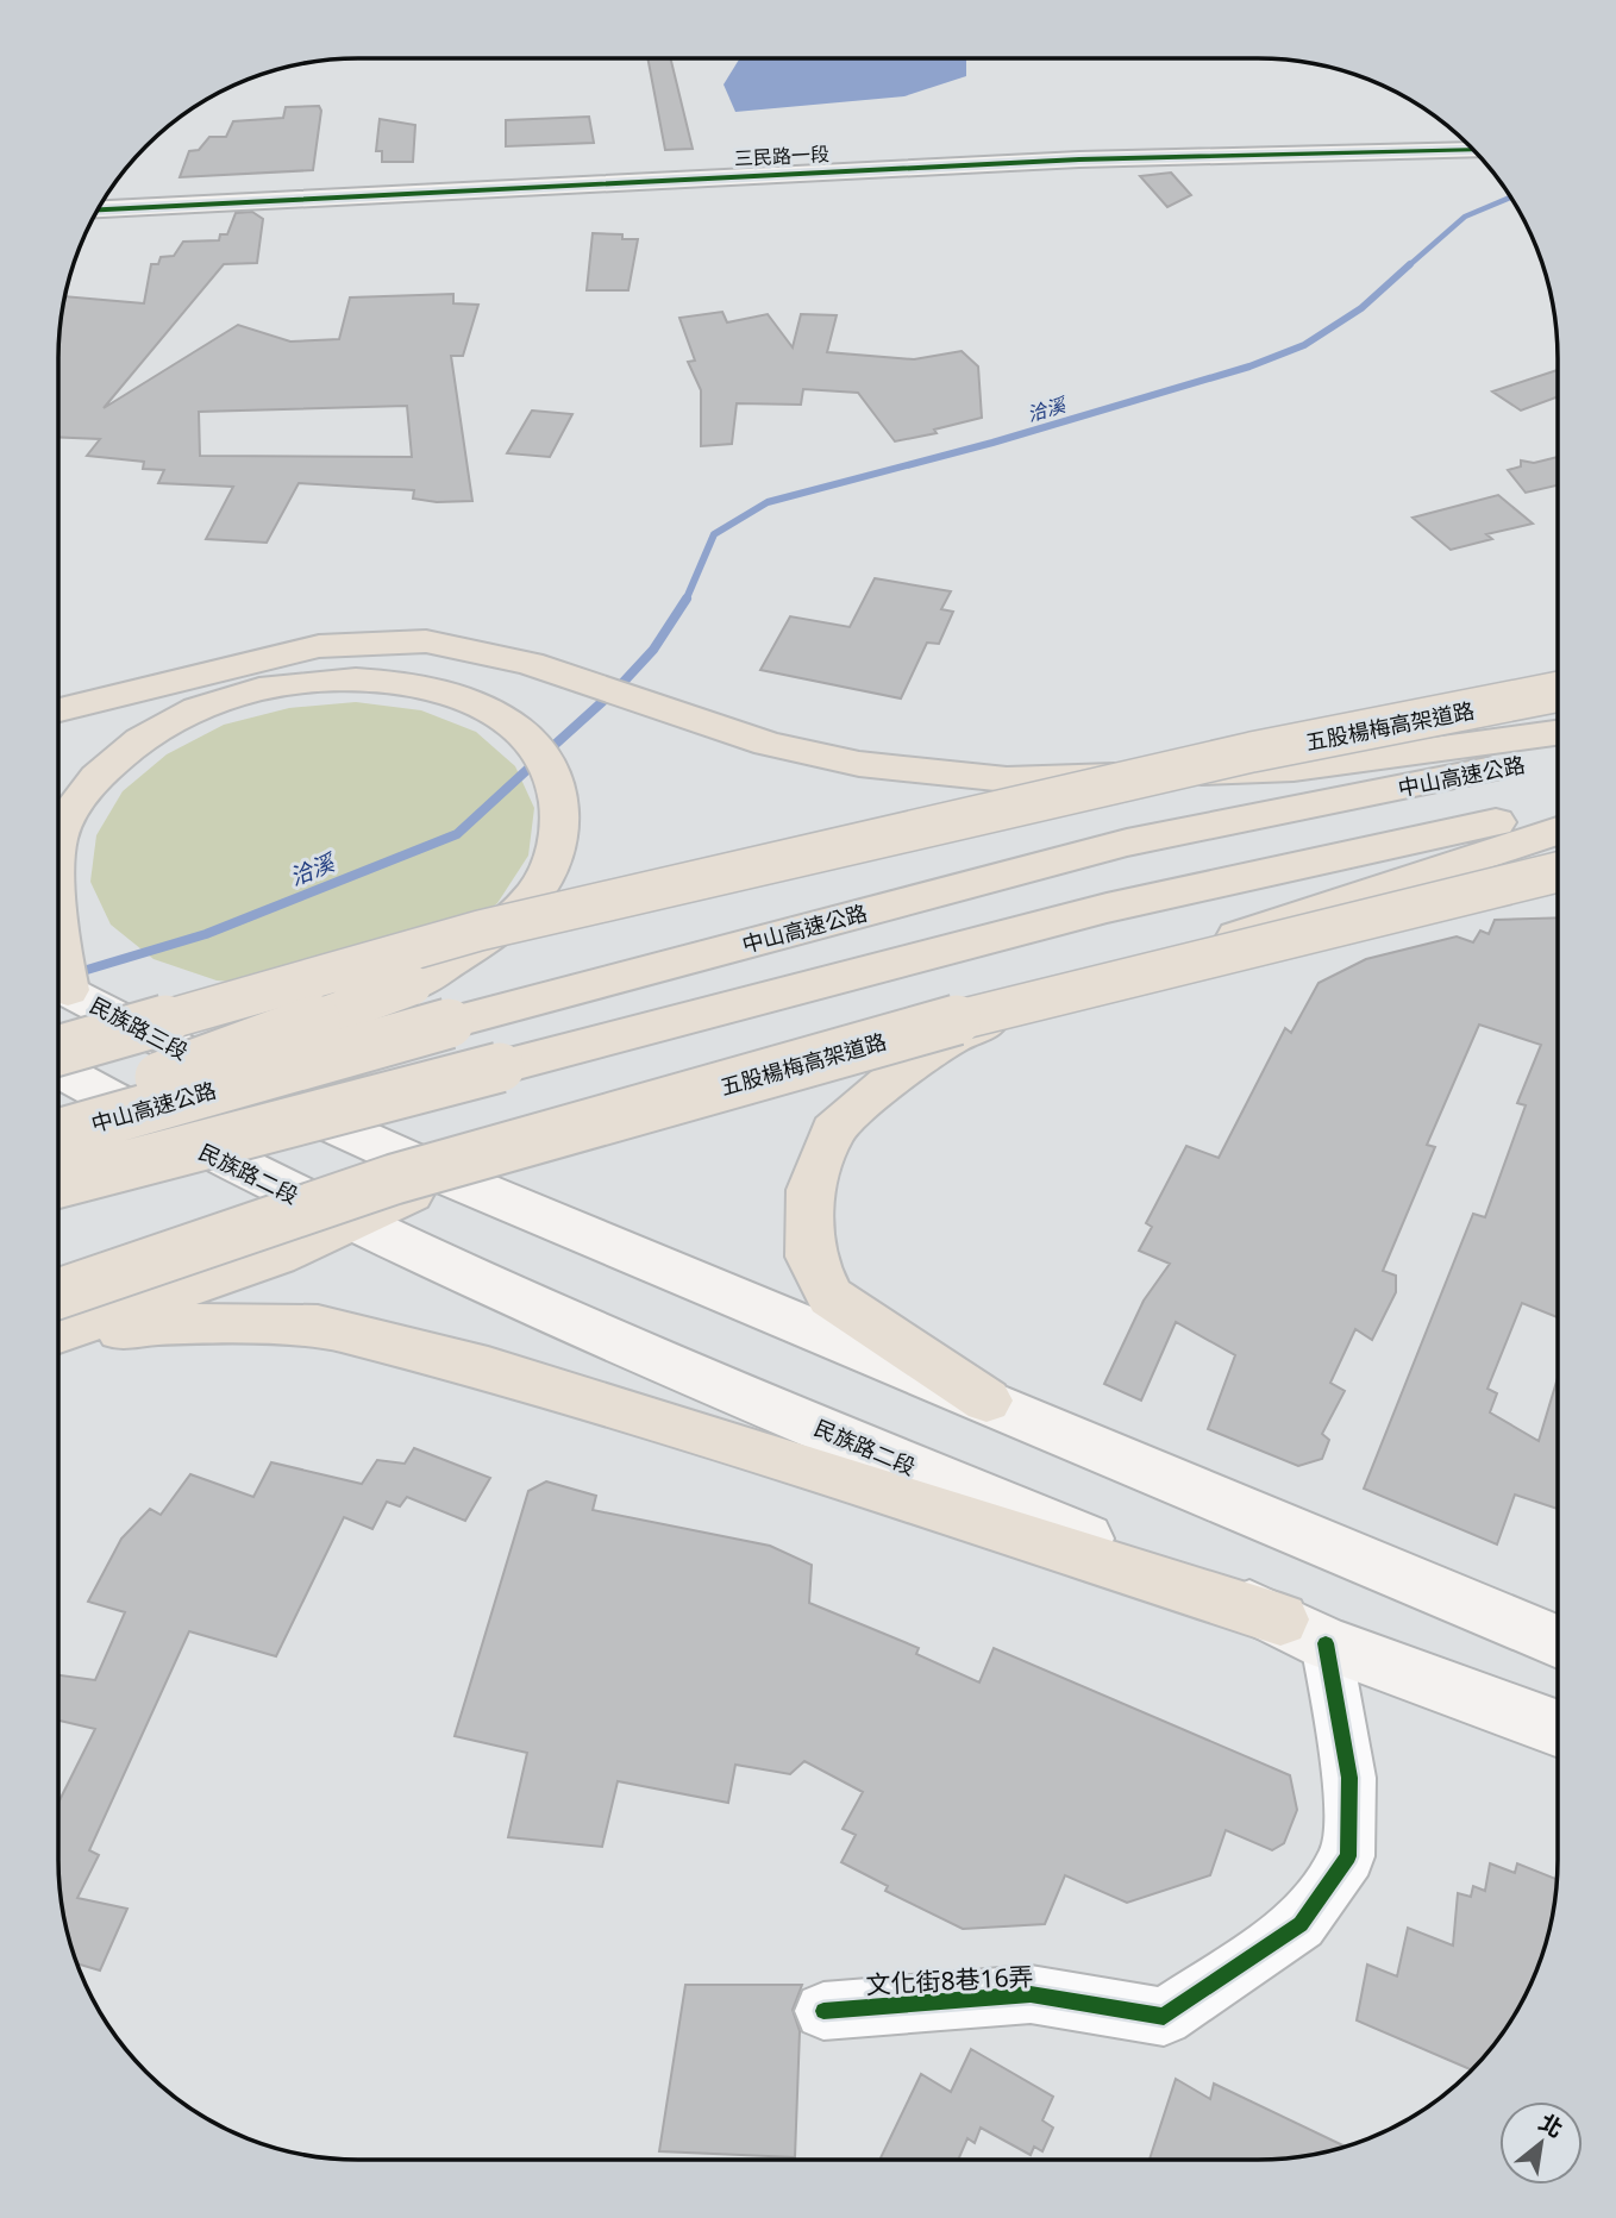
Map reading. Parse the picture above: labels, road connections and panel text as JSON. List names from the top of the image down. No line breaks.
{"streets":{"highway":["五股楊梅高架道路","中山高速公路"],"street":["三民路一段","民族路三段","民族路二段","文化街8巷16弄"]},"crossings":[["民族路二段","文化街8巷16弄"]],"water":["洽溪"],"north":"top right"}
